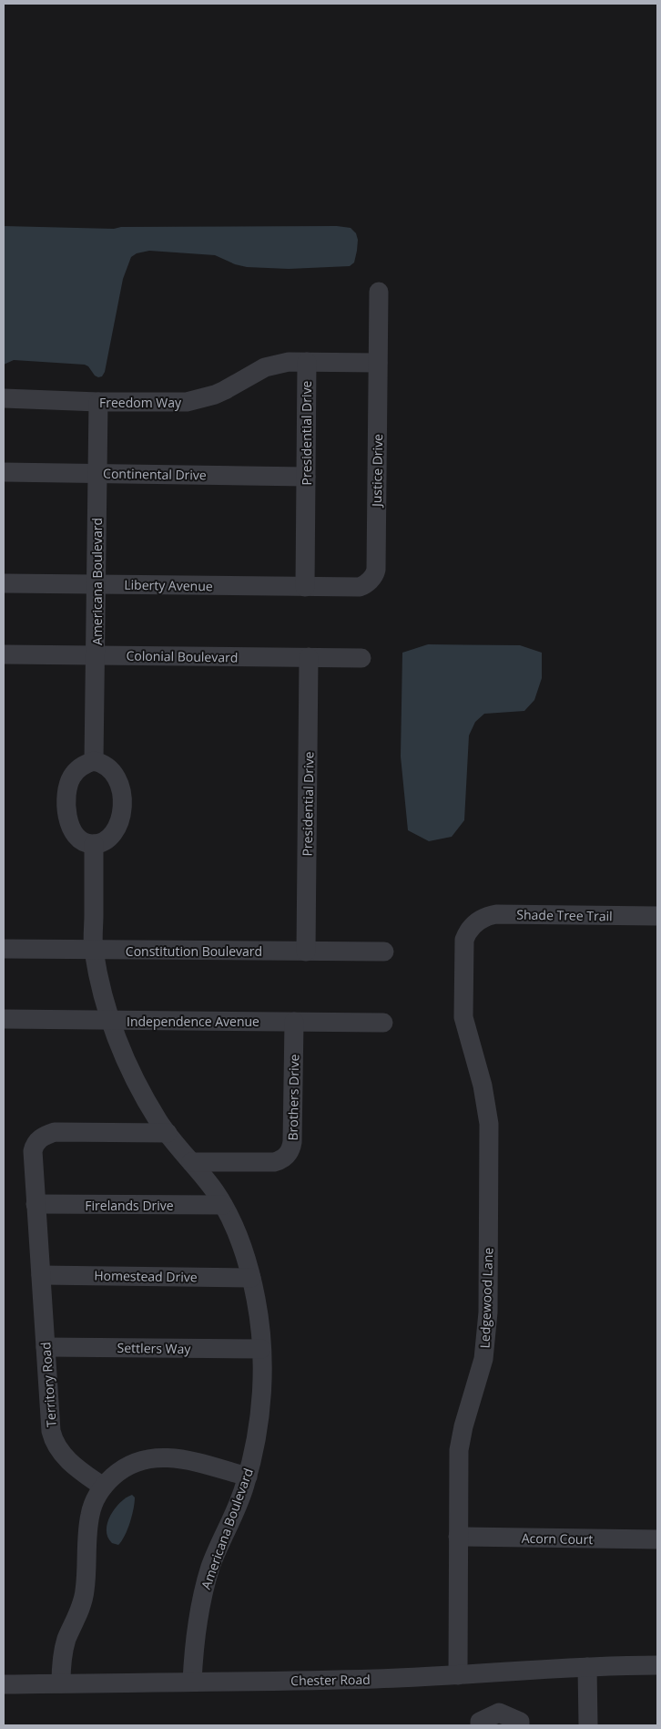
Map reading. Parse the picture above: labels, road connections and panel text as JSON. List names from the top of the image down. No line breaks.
{"streets":{"street":["Freedom Way","Presidential Drive","Justice Drive","Continental Drive","Americana Boulevard","Liberty Avenue","Colonial Boulevard","Shade Tree Trail","Constitution Boulevard","Independence Avenue","Brothers Drive","Firelands Drive","Homestead Drive","Ledgewood Lane","Settlers Way","Territory Road","Acorn Court","Chester Road"]},"crossings":[["Freedom Way","Presidential Drive"],["Freedom Way","Justice Drive"],["Freedom Way","Americana Boulevard"],["Presidential Drive","Justice Drive"],["Presidential Drive","Continental Drive"],["Presidential Drive","Liberty Avenue"],["Presidential Drive","Colonial Boulevard"],["Presidential Drive","Constitution Boulevard"],["Justice Drive","Liberty Avenue"],["Continental Drive","Americana Boulevard"],["Americana Boulevard","Liberty Avenue"],["Americana Boulevard","Colonial Boulevard"],["Americana Boulevard","Constitution Boulevard"],["Americana Boulevard","Independence Avenue"],["Americana Boulevard","Brothers Drive"],["Americana Boulevard","Firelands Drive"],["Americana Boulevard","Homestead Drive"],["Americana Boulevard","Settlers Way"],["Americana Boulevard","Territory Road"],["Americana Boulevard","Chester Road"],["Shade Tree Trail","Ledgewood Lane"],["Independence Avenue","Brothers Drive"],["Firelands Drive","Territory Road"],["Homestead Drive","Territory Road"],["Ledgewood Lane","Acorn Court"],["Ledgewood Lane","Chester Road"],["Settlers Way","Territory Road"]]}
